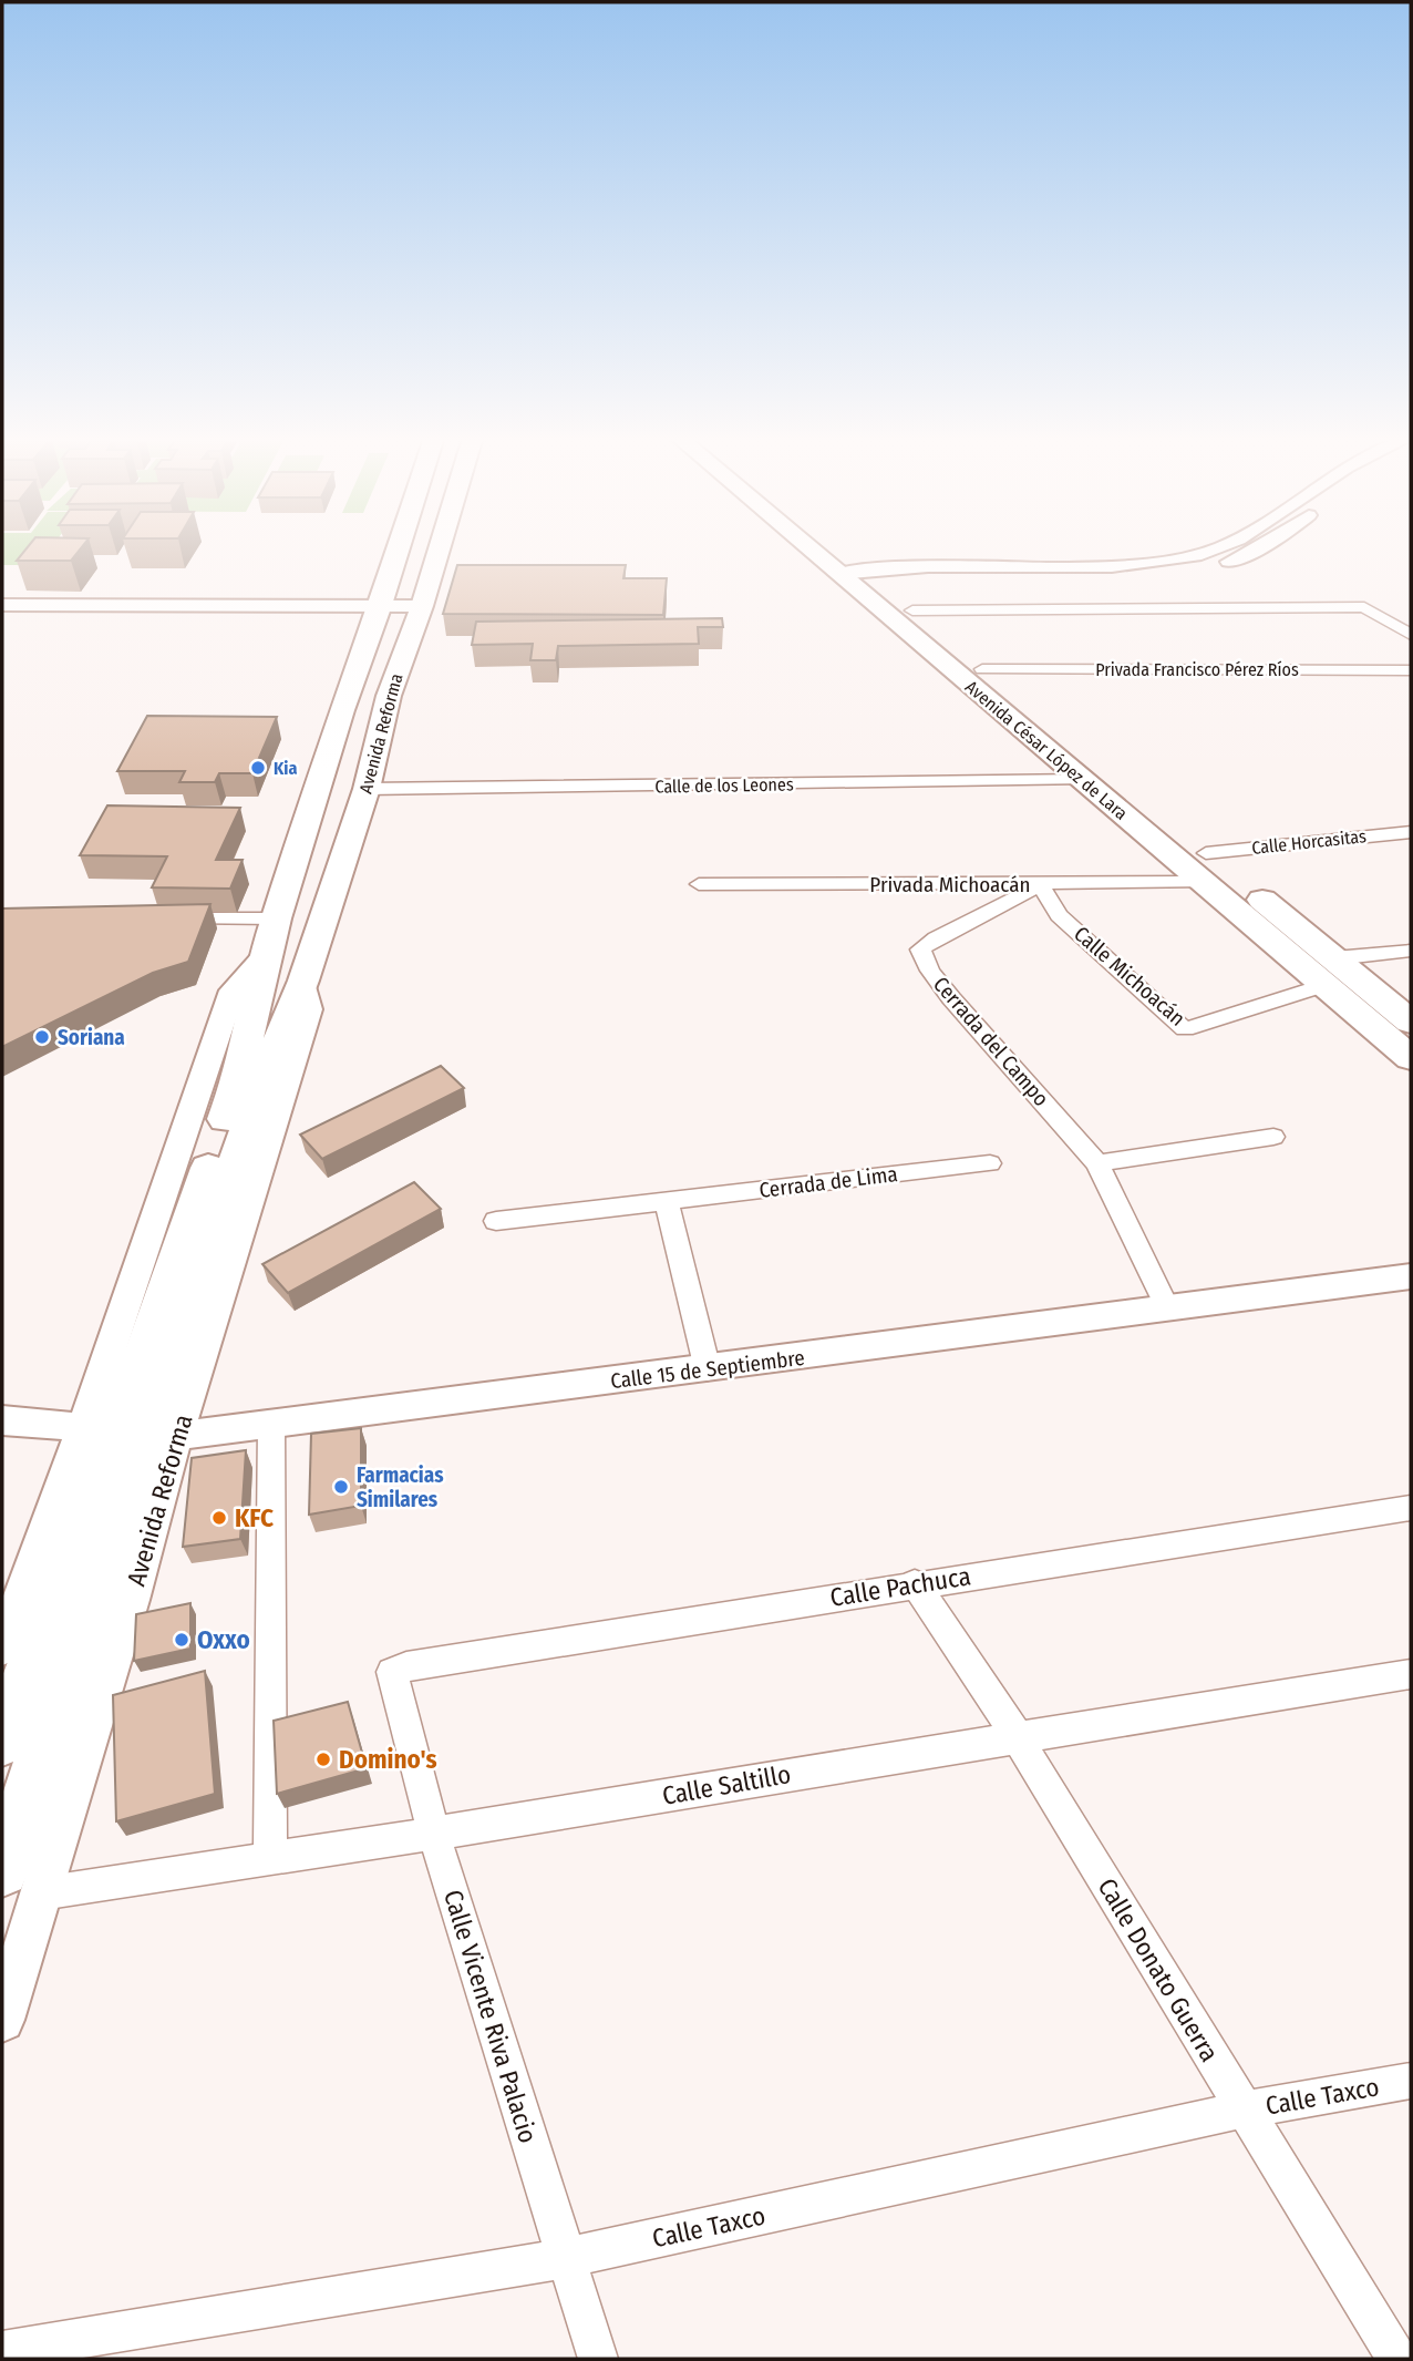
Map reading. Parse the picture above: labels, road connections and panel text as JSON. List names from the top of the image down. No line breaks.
{"streets":{"main road":["Avenida Reforma","Avenida César López de Lara"],"street":["Privada Francisco Pérez Ríos","Calle de los Leones","Calle Horcasitas","Privada Michoacán","Calle Michoacán","Cerrada del Campo","Cerrada de Lima","Calle 15 de Septiembre","Calle Pachuca","Calle Saltillo","Calle Donato Guerra","Calle Vicente Riva Palacio","Calle Taxco"]},"crossings":[["Privada Francisco Pérez Ríos","Avenida César López de Lara"],["Avenida Reforma","Calle de los Leones"],["Avenida Reforma","Calle 15 de Septiembre"],["Avenida Reforma","Calle Saltillo"],["Avenida César López de Lara","Calle de los Leones"],["Avenida César López de Lara","Calle Horcasitas"],["Avenida César López de Lara","Privada Michoacán"],["Avenida César López de Lara","Calle Michoacán"],["Privada Michoacán","Calle Michoacán"],["Privada Michoacán","Cerrada del Campo"],["Calle Michoacán","Cerrada del Campo"],["Cerrada del Campo","Calle 15 de Septiembre"],["Calle Pachuca","Calle Donato Guerra"],["Calle Pachuca","Calle Vicente Riva Palacio"],["Calle Saltillo","Calle Donato Guerra"],["Calle Saltillo","Calle Vicente Riva Palacio"],["Calle Donato Guerra","Calle Taxco"],["Calle Vicente Riva Palacio","Calle Taxco"]],"places":["Kia","Soriana","Farmacias Similares","KFC","Oxxo","Domino's"]}
